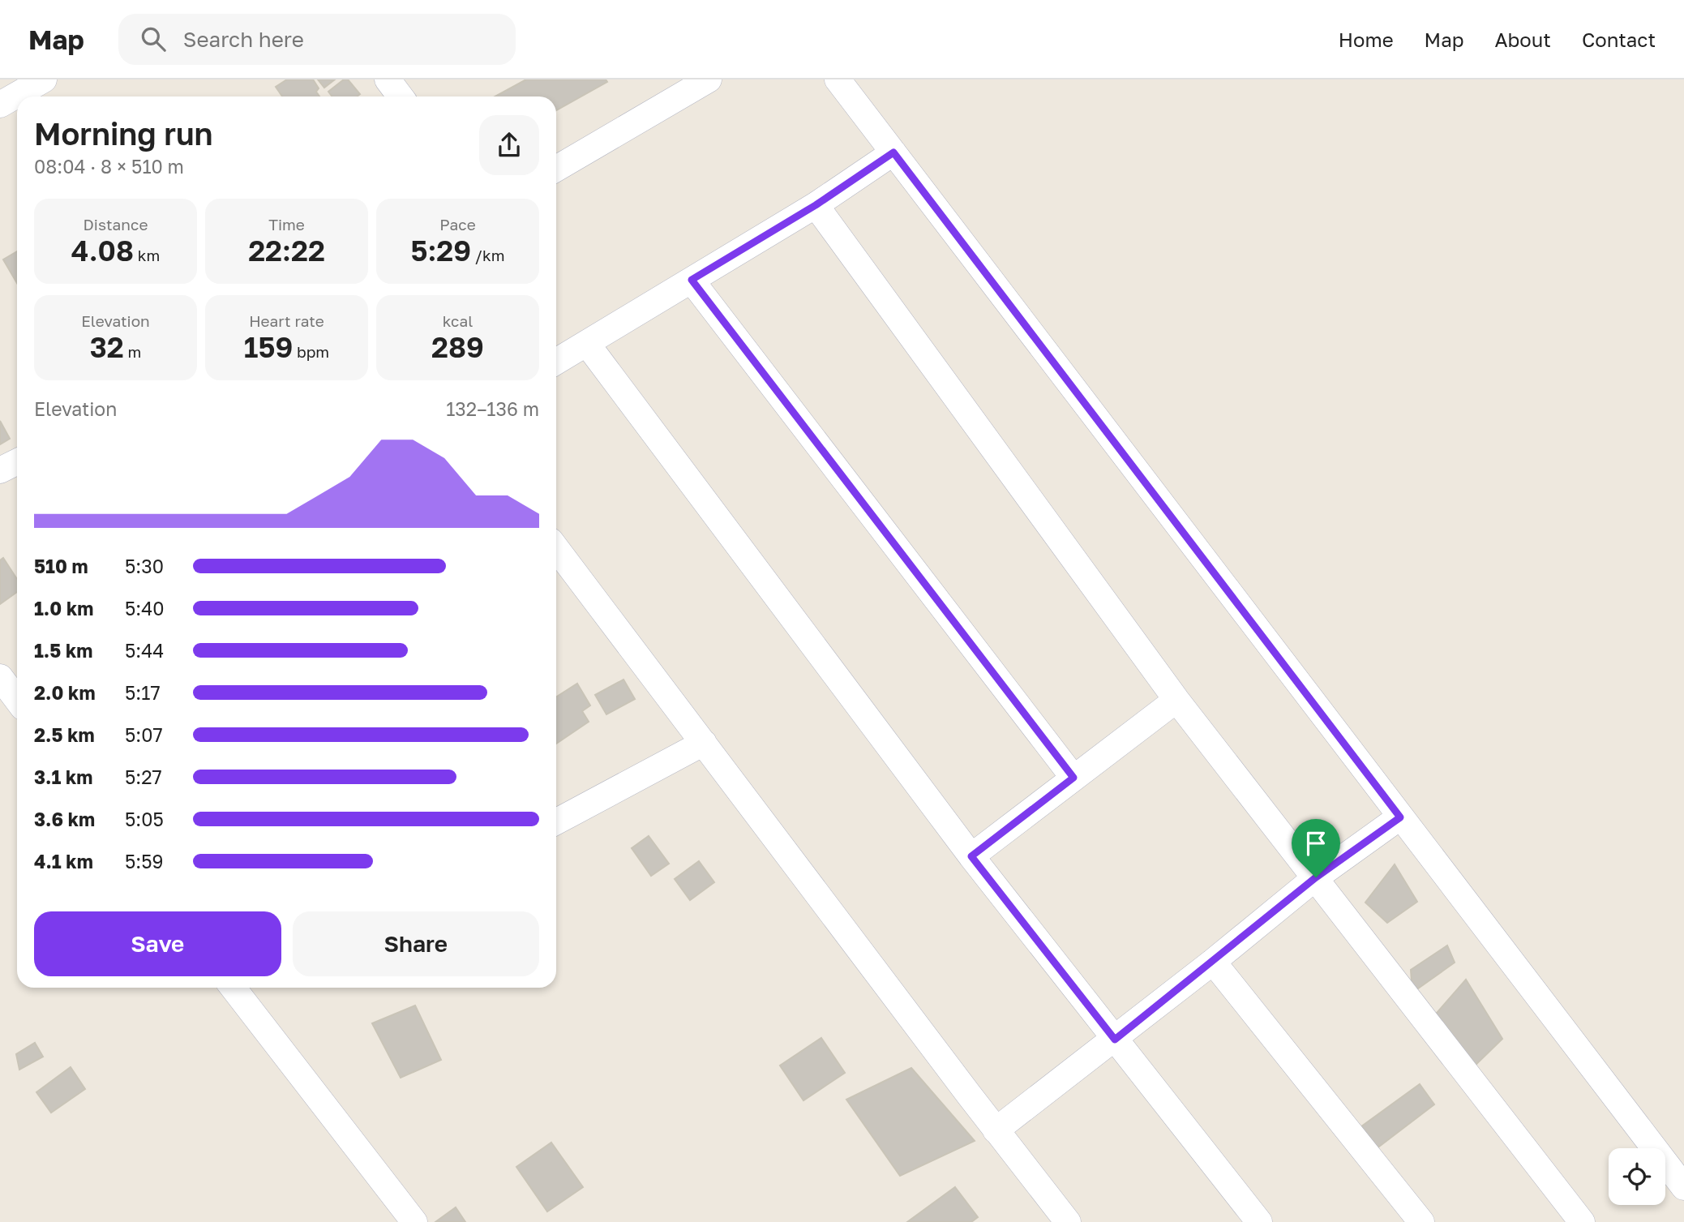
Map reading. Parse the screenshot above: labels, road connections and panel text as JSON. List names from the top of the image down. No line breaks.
{"page":{"header":"Map","search":"Search here","nav":["Home","Map","About","Contact"],"heading":["Morning run","08:04 · 8 × 510 m"],"stats":[["Distance","4.08 km"],["Time","22:22"],["Pace","5:29 /km"],["Elevation","32 m"],["Heart rate","159 bpm"],["kcal","289"]],"chart":["Elevation","132–136 m"],"list":[{"name":"510 m","note":"5:30"},{"name":"1.0 km","note":"5:40"},{"name":"1.5 km","note":"5:44"},{"name":"2.0 km","note":"5:17"},{"name":"2.5 km","note":"5:07"},{"name":"3.1 km","note":"5:27"},{"name":"3.6 km","note":"5:05"},{"name":"4.1 km","note":"5:59"}],"buttons":["Save","Share"]}}
